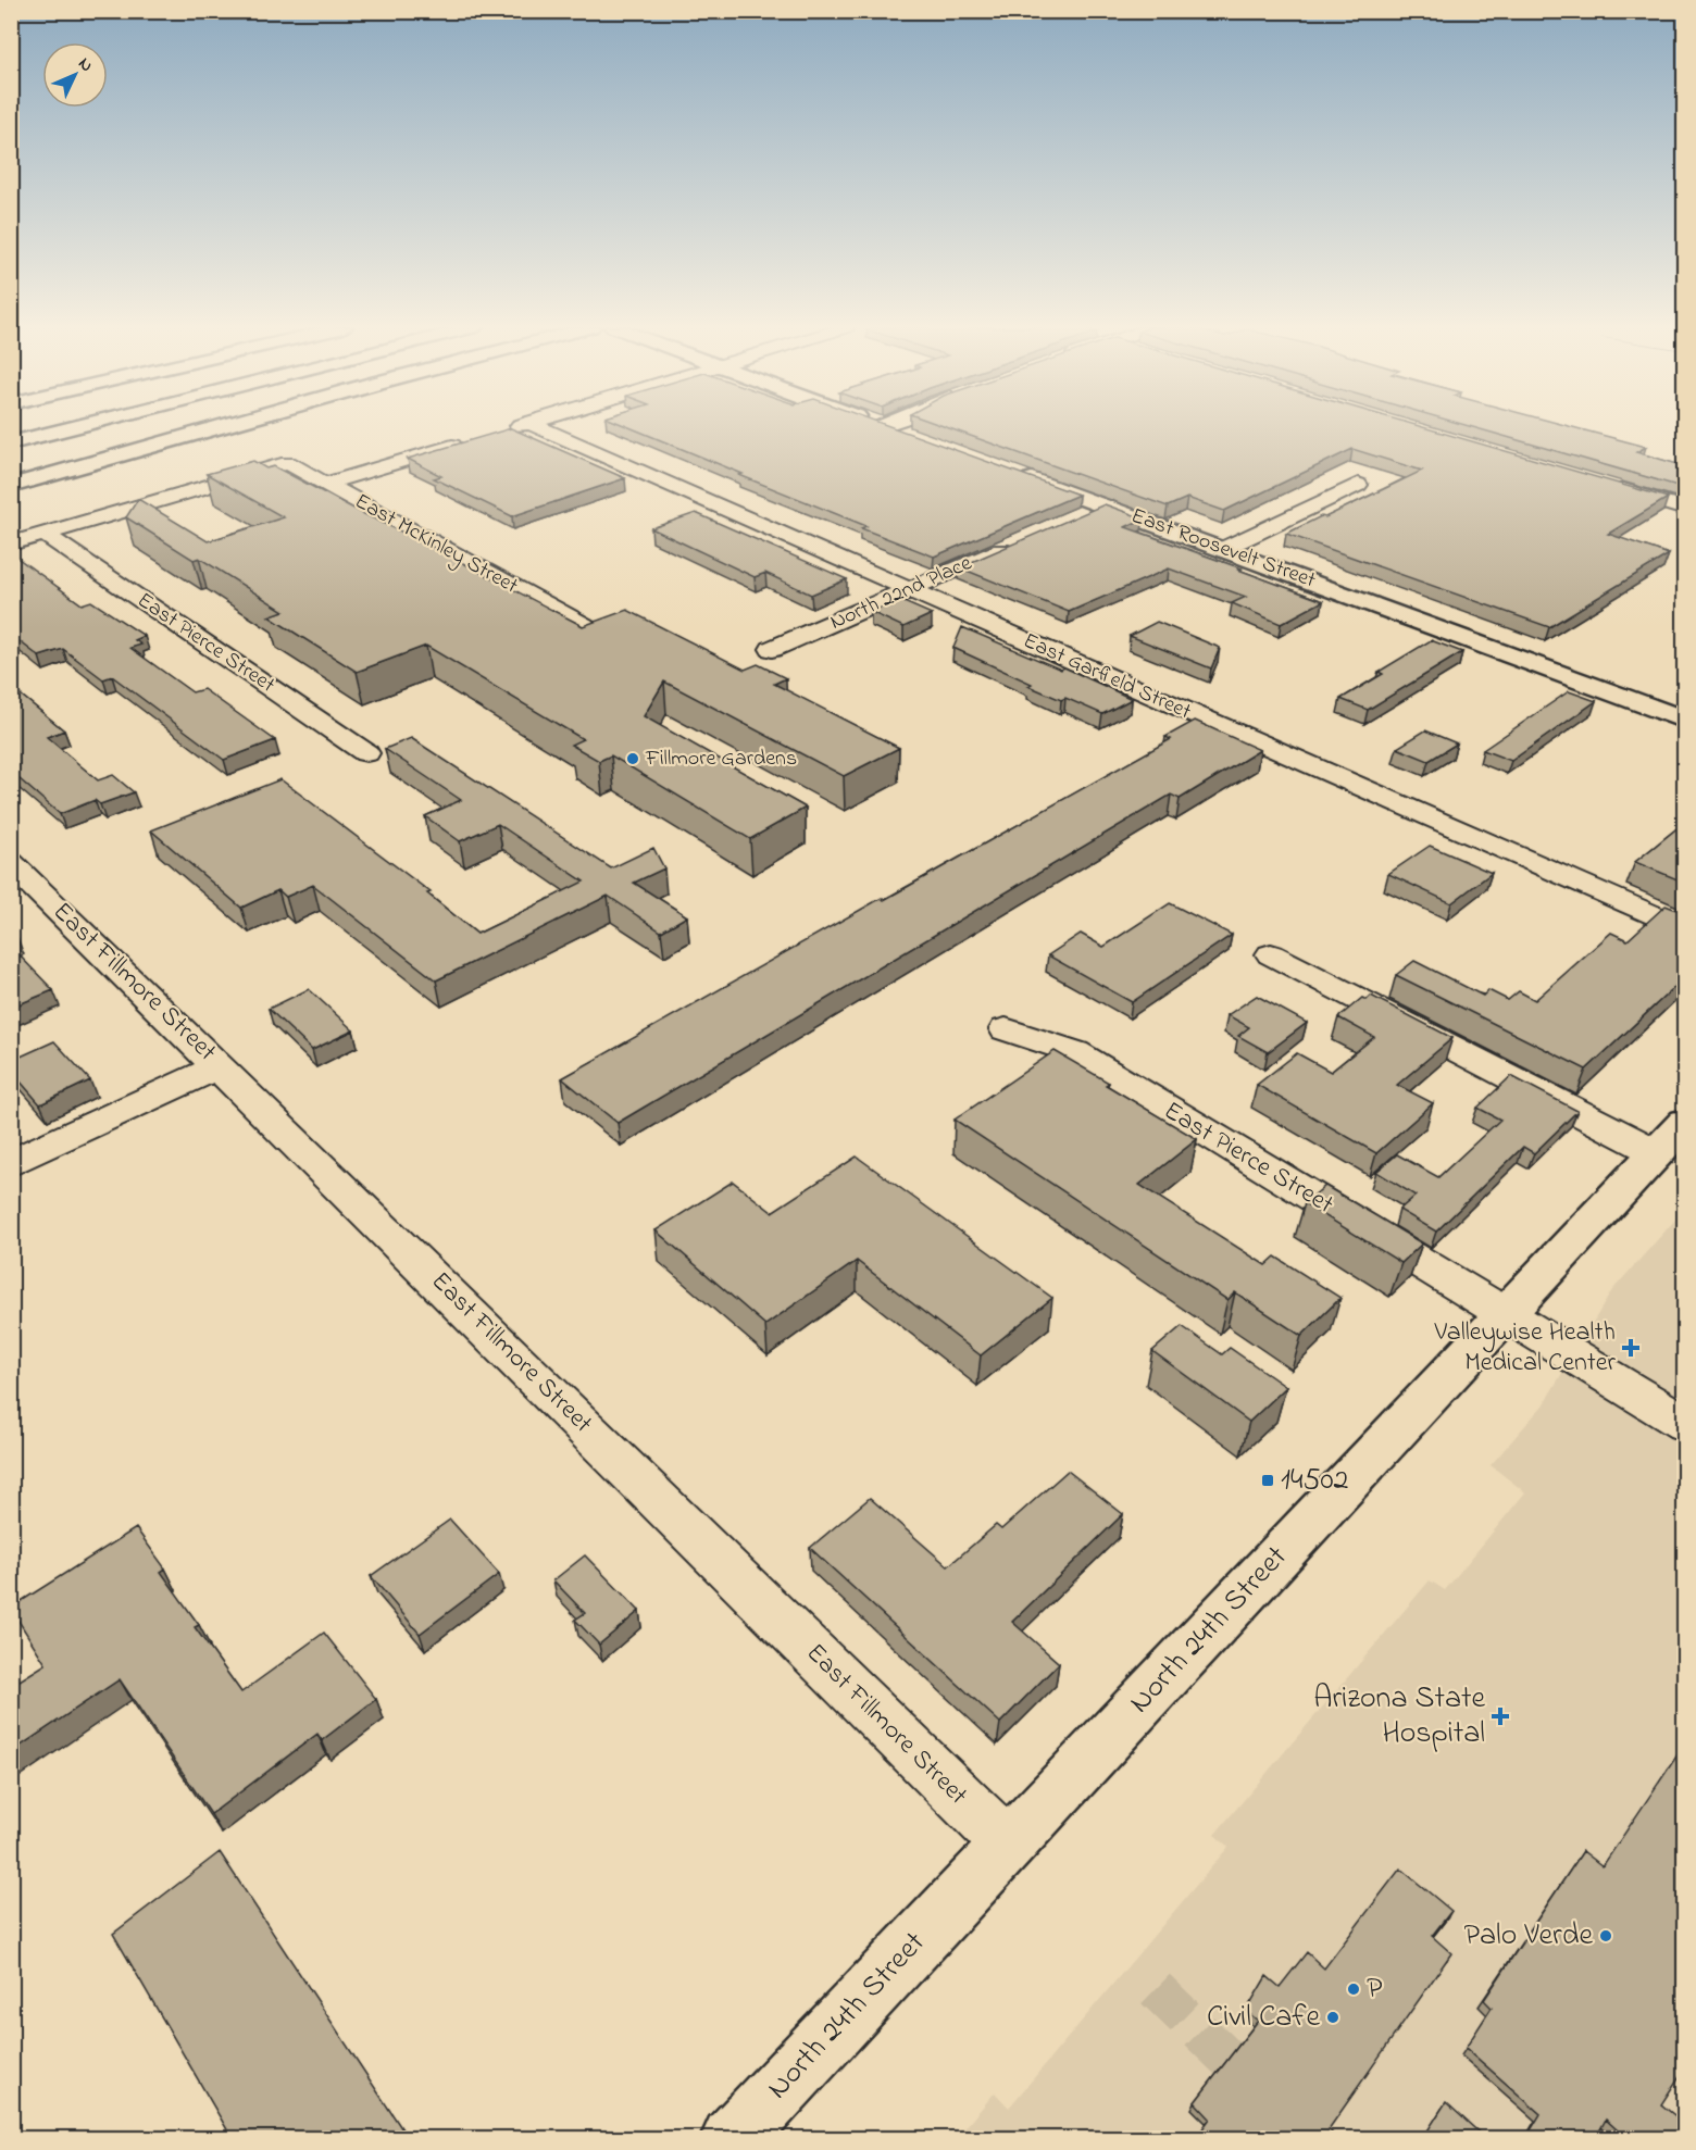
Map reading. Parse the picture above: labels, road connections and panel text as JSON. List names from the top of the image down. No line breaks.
{"streets":{"main road":["East Roosevelt Street","North 24th Street"],"street":["East McKinley Street","North 22nd Place","East Pierce Street","East Garfield Street","East Fillmore Street"]},"crossings":[["East McKinley Street","East Pierce Street"],["North 22nd Place","East Garfield Street"],["East Pierce Street","North 24th Street"],["East Fillmore Street","North 24th Street"]],"places":{"other":["Fillmore Gardens","Palo Verde","P","Civil Cafe"],"health":["Valleywise Health Medical Center","Arizona State Hospital"],"transit":["14502"]},"north":"top right"}
